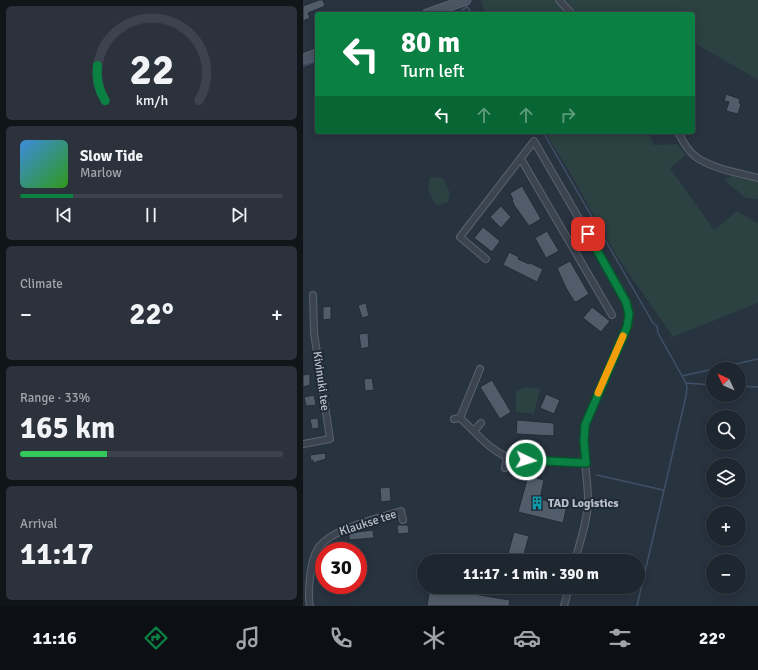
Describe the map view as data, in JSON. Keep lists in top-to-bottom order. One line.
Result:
{"streets":{"street":["Kivinuki tee","Klaukse tee"]},"places":{"building":["TAD Logistics"]},"north":"top left","page":{"turn":["80 m","Turn left"],"song":["Slow Tide","Marlow"],"tile":["Climate",["Range · 33%","165 km"],["Arrival","11:17"]],"heat":["−","22°","+"],"map_buttons":["+","−"],"limit":"30","trip":"11:17 · 1 min · 390 m","tabs":["11:16","22°"],"gauge":["22","km/h"]}}
